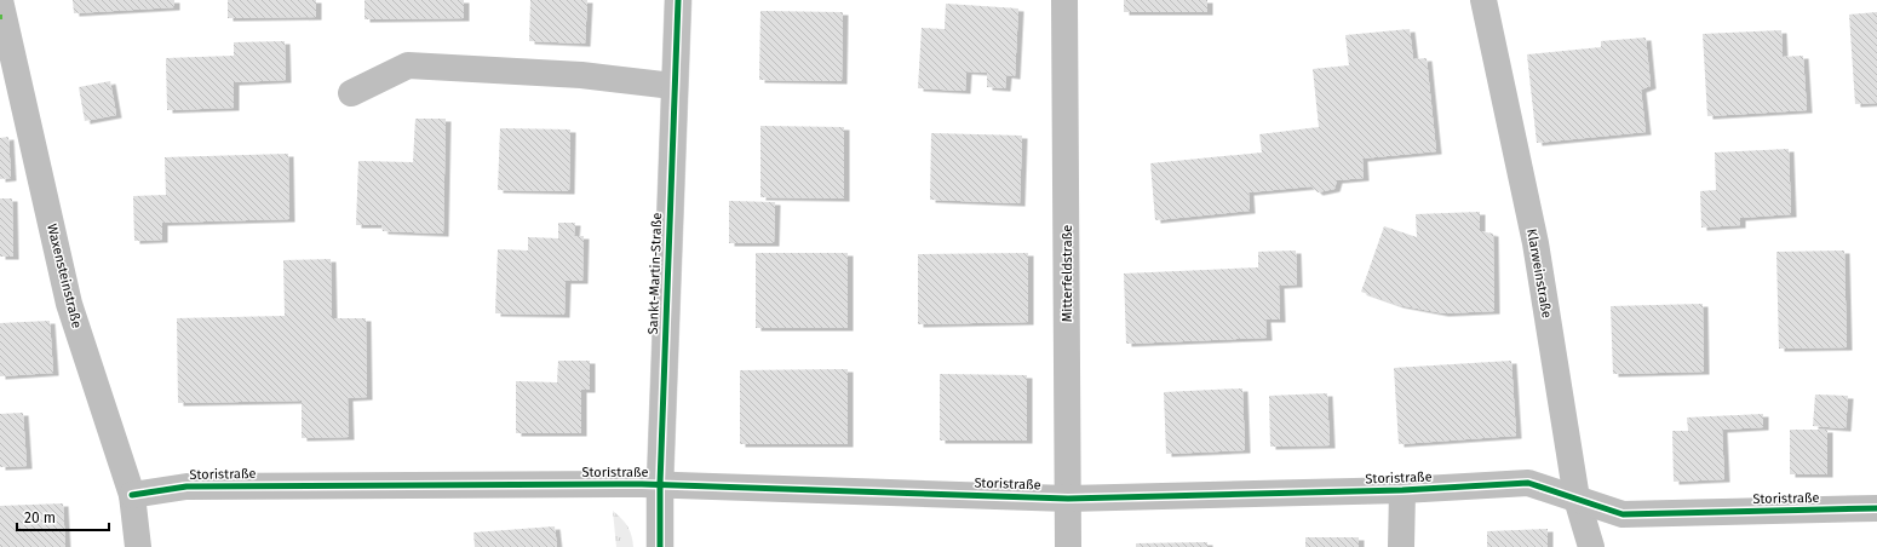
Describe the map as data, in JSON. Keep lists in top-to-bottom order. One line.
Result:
{"streets":{"street":["Sankt-Martin-Straße","Mitterfeldstraße","Klarweinstraße","Waxensteinstraße","Storistraße"]},"crossings":[["Sankt-Martin-Straße","Storistraße"],["Mitterfeldstraße","Storistraße"],["Klarweinstraße","Storistraße"],["Waxensteinstraße","Storistraße"]],"scale_bar":"20 m"}
